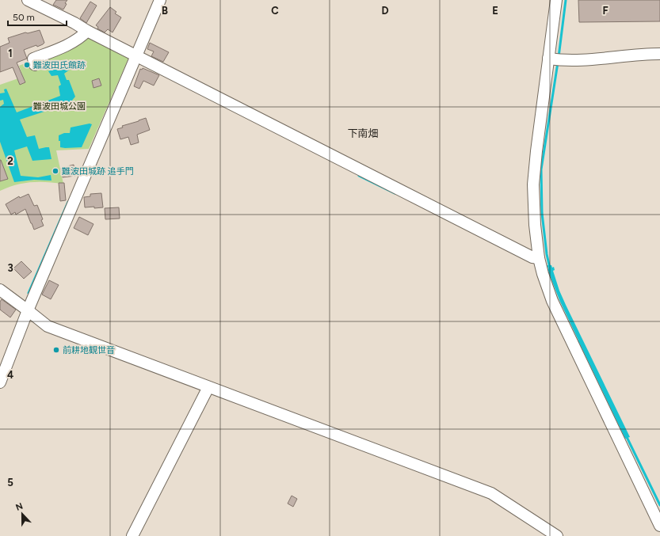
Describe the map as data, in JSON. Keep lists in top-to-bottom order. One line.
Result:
{"districts":["下南畑"],"parks":["難波田城公園"],"places":["難波田氏館跡","難波田城跡 追手門","前耕地観世音"],"scale_bar":"50 m","north":"top","grid":{"columns":["B","C","D","E","F"],"rows":["1","2","3","4","5"]}}
